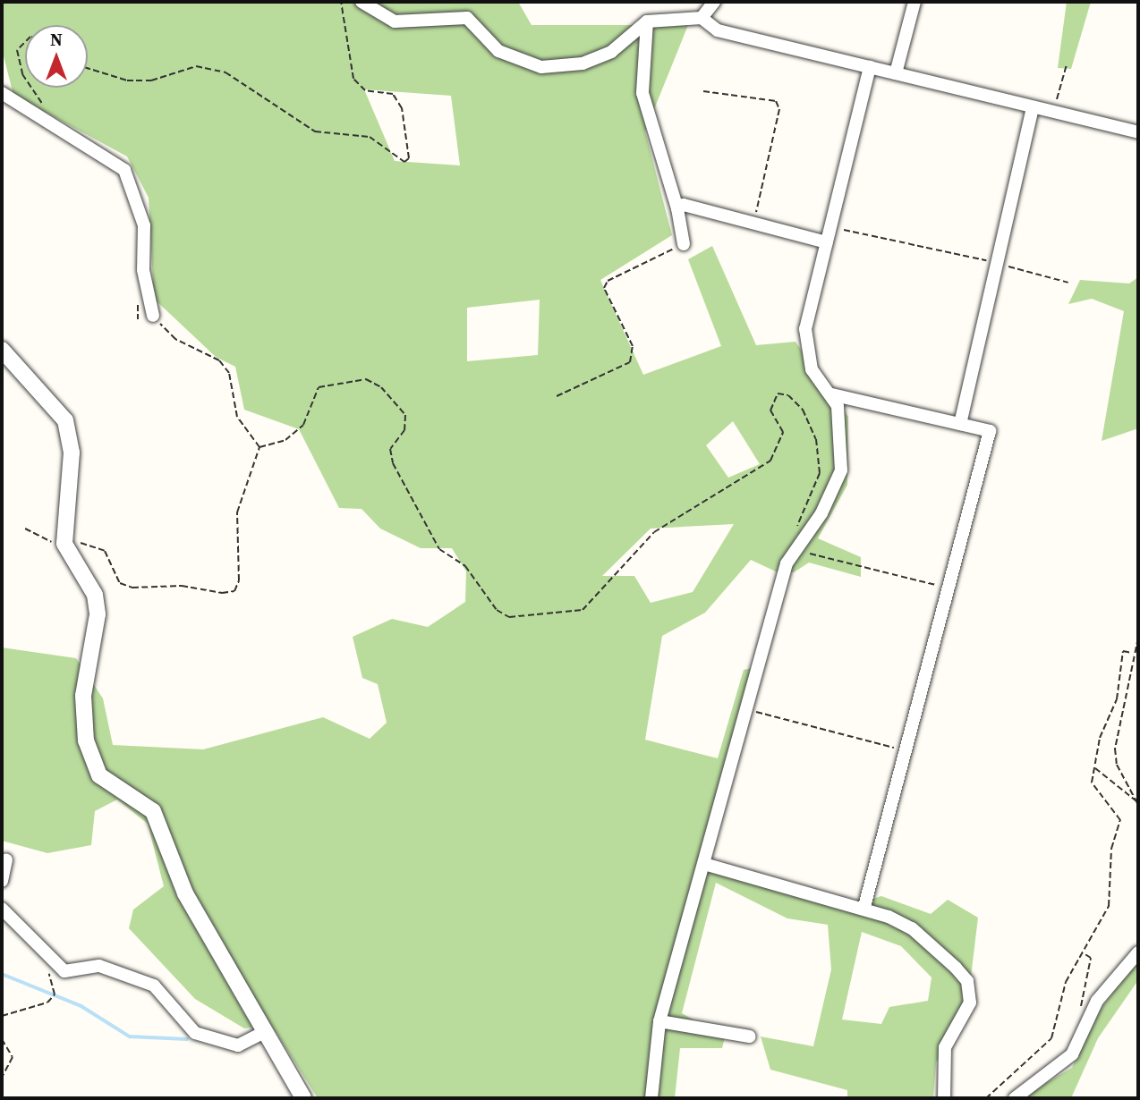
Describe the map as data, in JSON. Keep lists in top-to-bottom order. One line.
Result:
{"north":"top"}
